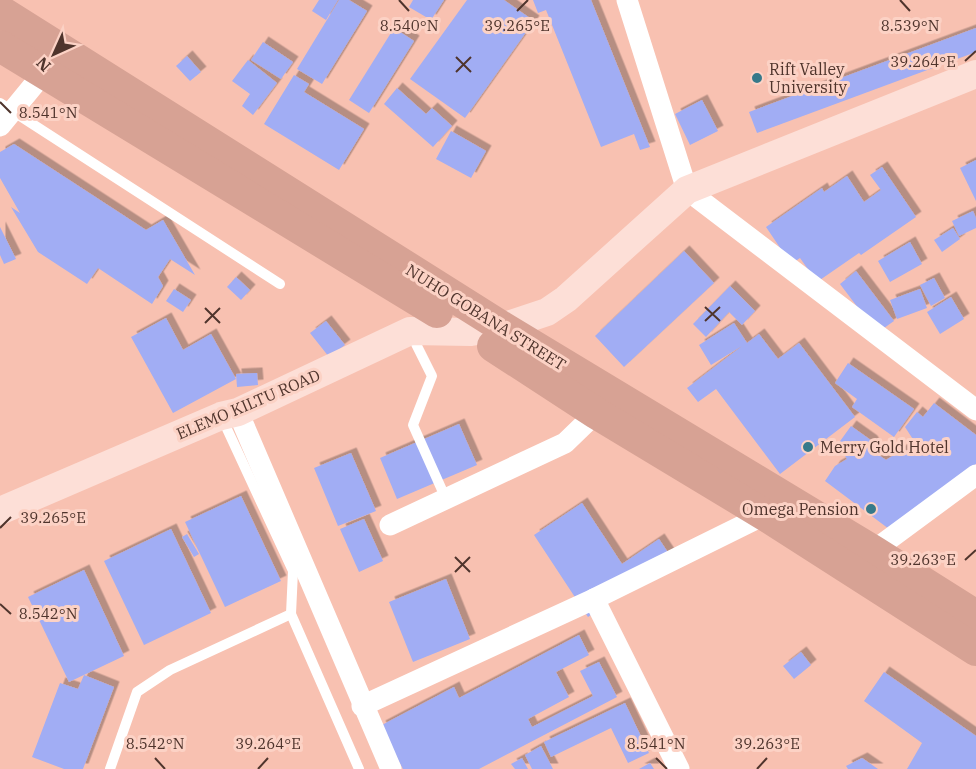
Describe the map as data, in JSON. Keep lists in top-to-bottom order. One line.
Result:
{"streets":{"main road":["NUHO GOBANA STREET"],"street":["ELEMO KILTU ROAD"]},"crossings":[["NUHO GOBANA STREET","ELEMO KILTU ROAD"]],"places":["Rift Valley University","Merry Gold Hotel","Omega Pension"],"north":"bottom left","coordinates":["8.540°N","39.265°E","8.539°N","39.264°E","8.541°N","39.263°E","8.542°N"]}
